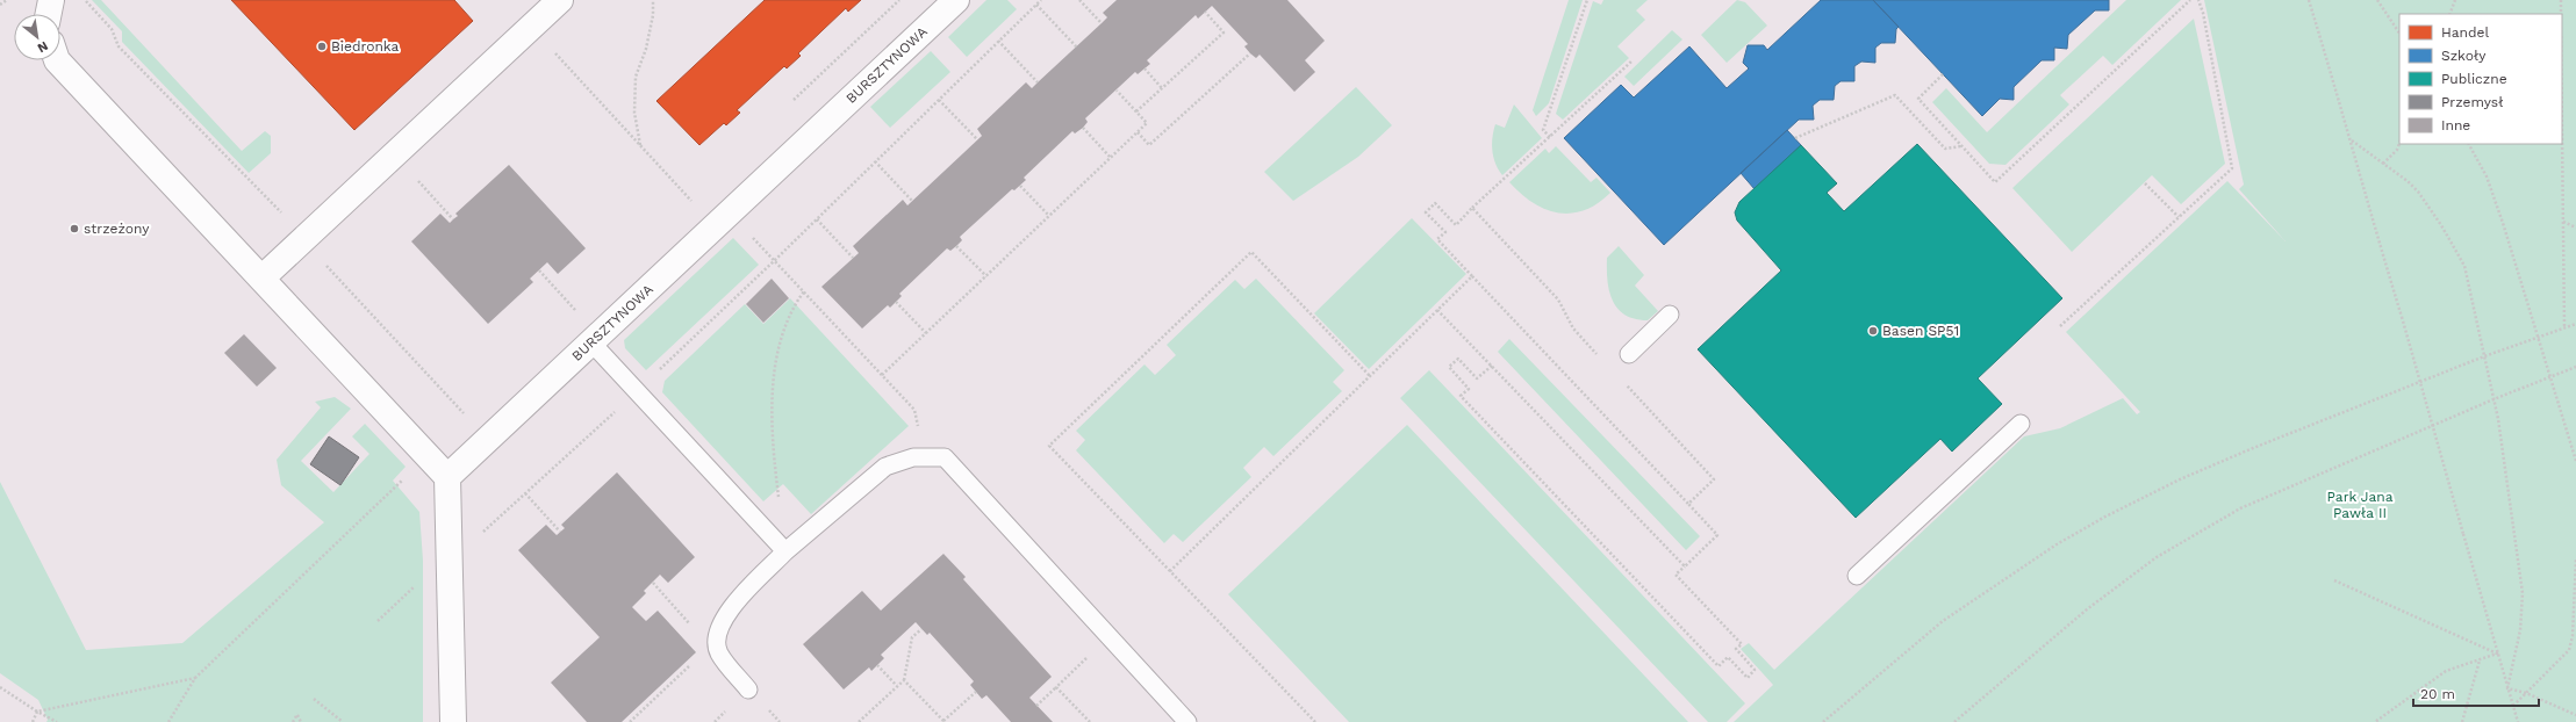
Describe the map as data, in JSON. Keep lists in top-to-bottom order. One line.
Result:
{"streets":{"street":["BURSZTYNOWA"]},"parks":["Park Jana Pawła II"],"places":["Biedronka","strzeżony","Basen SP51"],"legend":["Handel","Szkoły","Publiczne","Przemysł","Inne"],"scale_bar":"20 m","north":"bottom right"}
